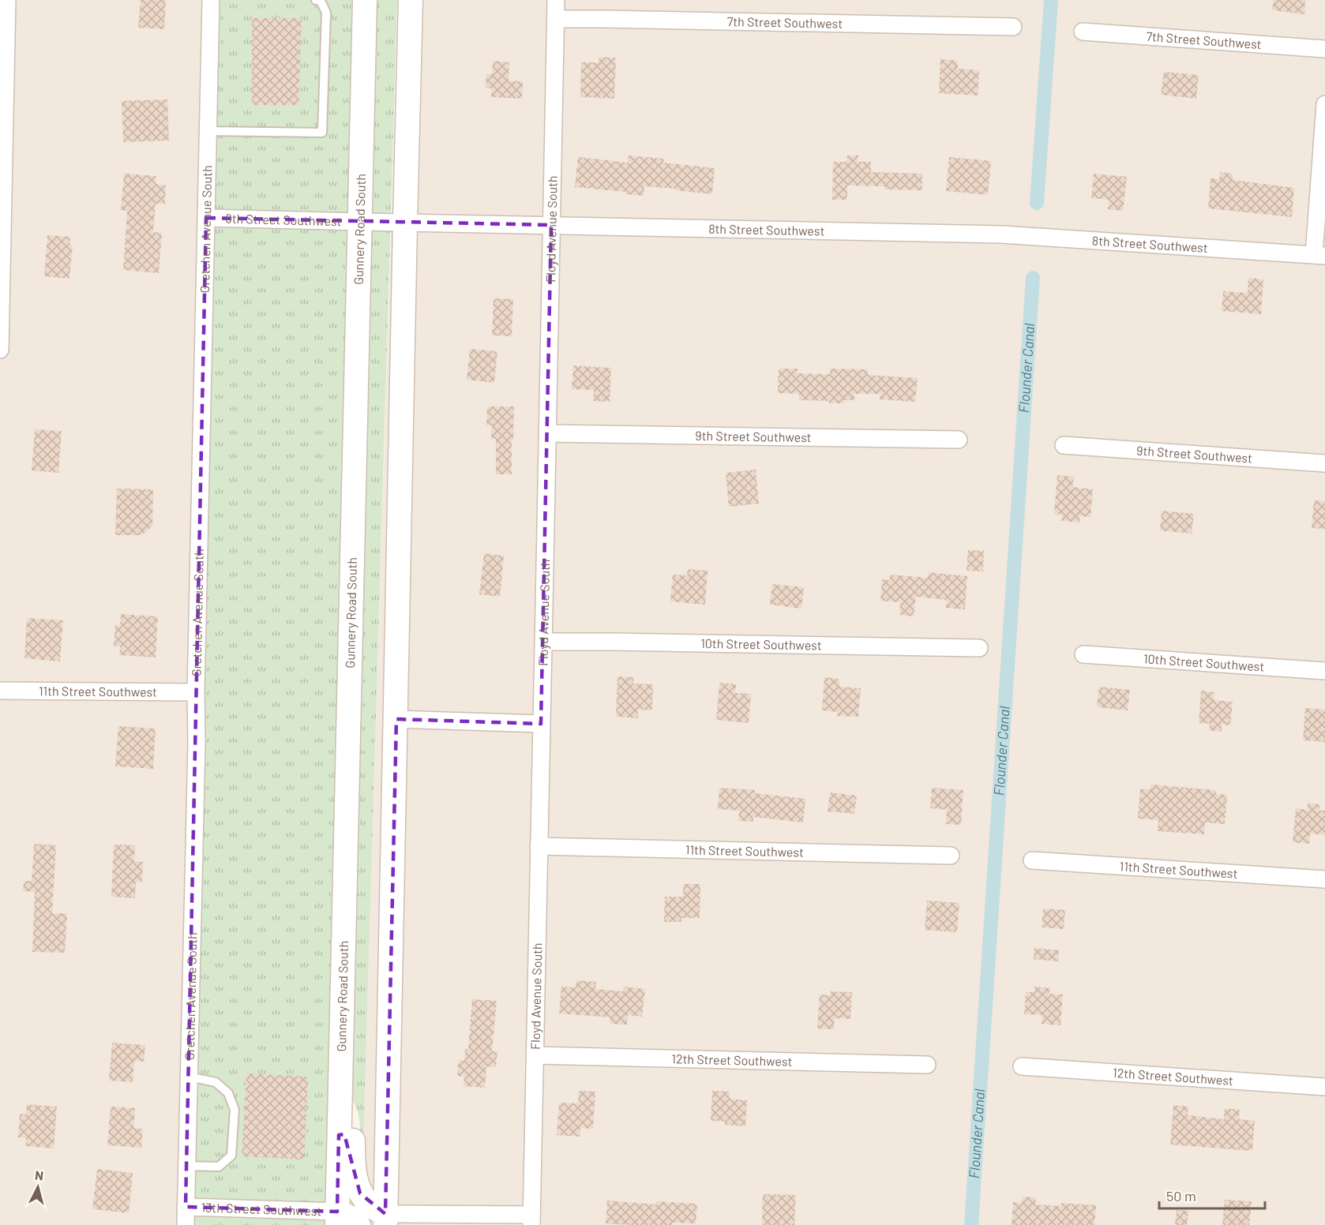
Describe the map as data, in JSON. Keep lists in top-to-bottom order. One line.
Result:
{"streets":{"main road":["Gunnery Road South"],"street":["7th Street Southwest","8th Street Southwest","Gretchen Avenue South","Floyd Avenue South","9th Street Southwest","10th Street Southwest","11th Street Southwest","12th Street Southwest","13th Street Southwest"]},"crossings":[["7th Street Southwest","Floyd Avenue South"],["8th Street Southwest","Gretchen Avenue South"],["8th Street Southwest","Gunnery Road South"],["8th Street Southwest","Floyd Avenue South"],["Gretchen Avenue South","11th Street Southwest"],["Gretchen Avenue South","13th Street Southwest"],["Gunnery Road South","13th Street Southwest"],["Floyd Avenue South","9th Street Southwest"],["Floyd Avenue South","10th Street Southwest"],["Floyd Avenue South","11th Street Southwest"],["Floyd Avenue South","12th Street Southwest"]],"water":["Flounder Canal"],"scale_bar":"50 m","north":"top"}
